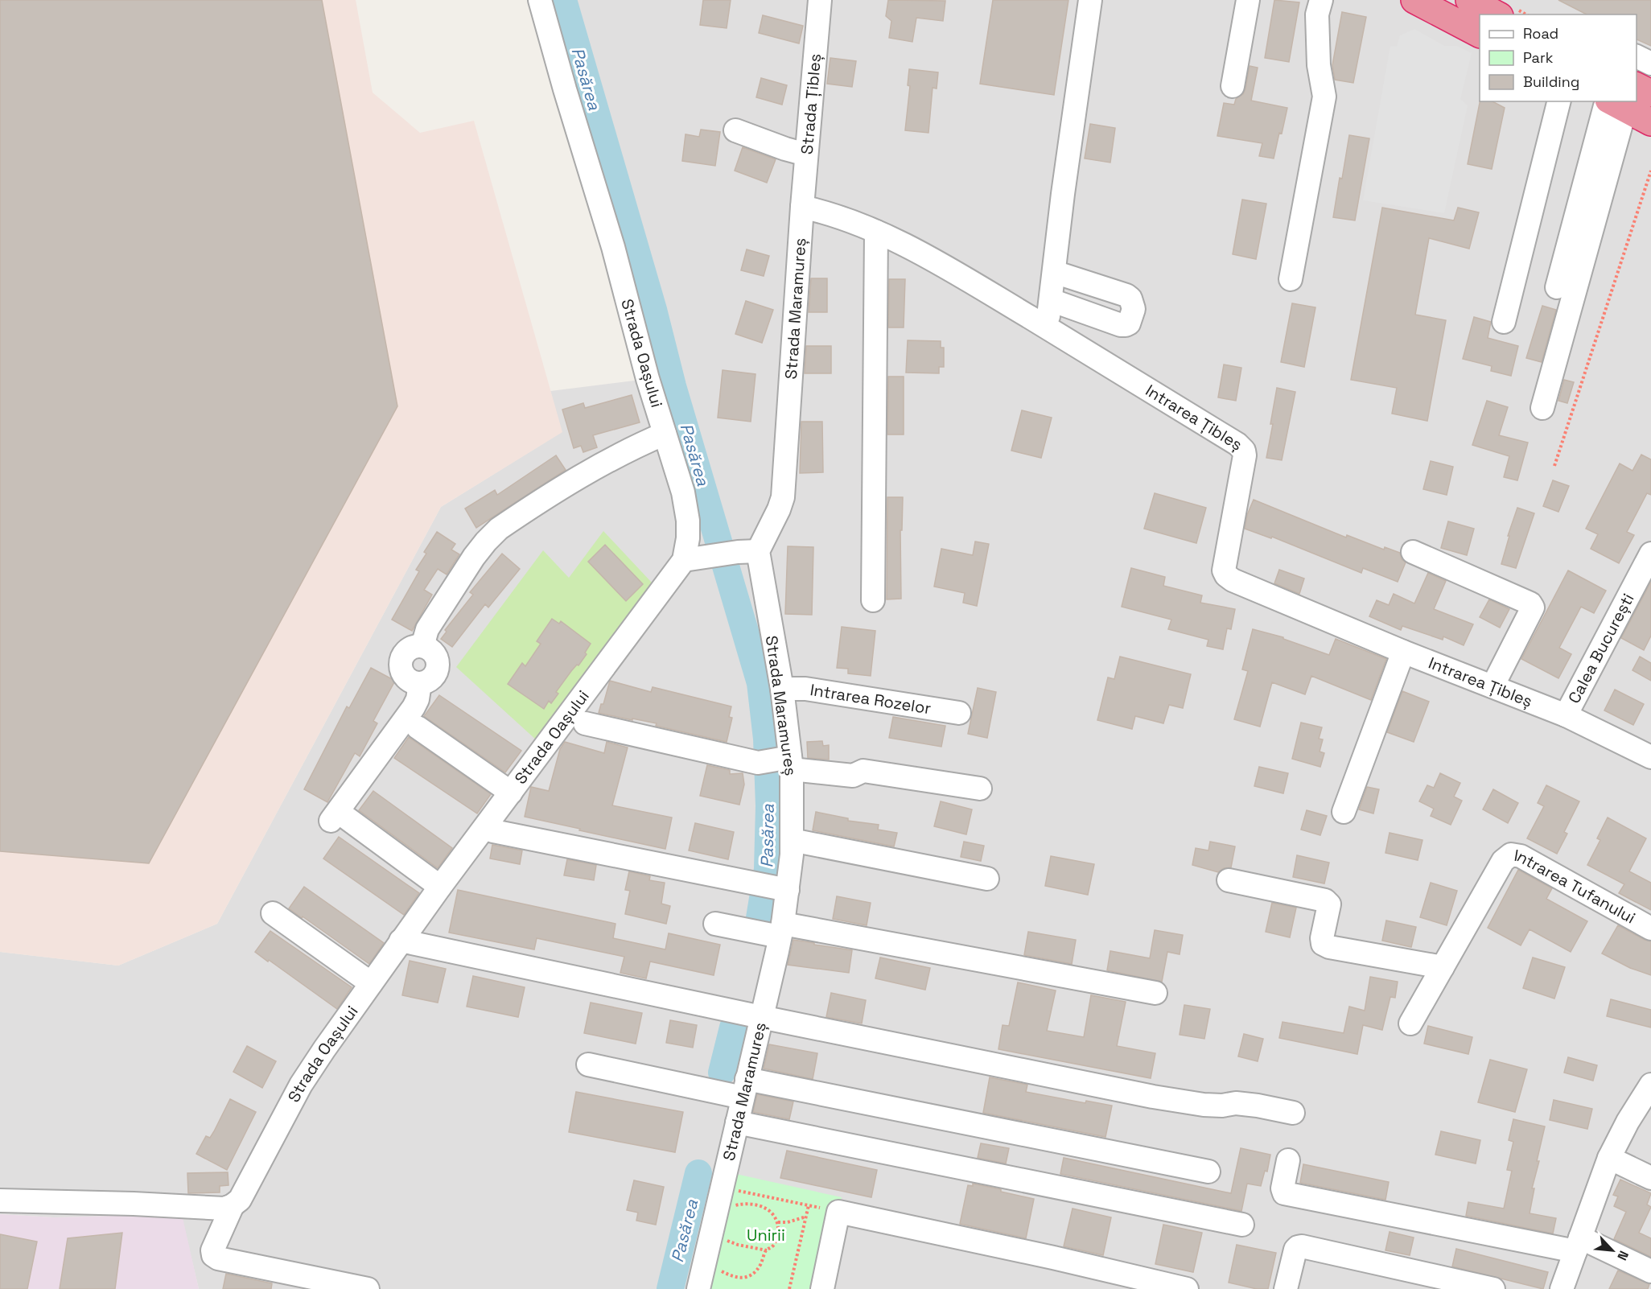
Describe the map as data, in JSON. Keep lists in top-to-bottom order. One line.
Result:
{"streets":{"street":["Strada Țibleș","Strada Maramureș","Strada Oașului","Intrarea Țibleș","Calea București","Intrarea Rozelor","Intrarea Tufanului"]},"crossings":[["Strada Țibleș","Strada Maramureș"],["Strada Țibleș","Intrarea Țibleș"],["Strada Maramureș","Intrarea Țibleș"],["Strada Maramureș","Intrarea Rozelor"],["Intrarea Țibleș","Calea București"]],"water":["Pasărea"],"parks":["Unirii"],"legend":["Road","Park","Building"],"north":"bottom right"}
